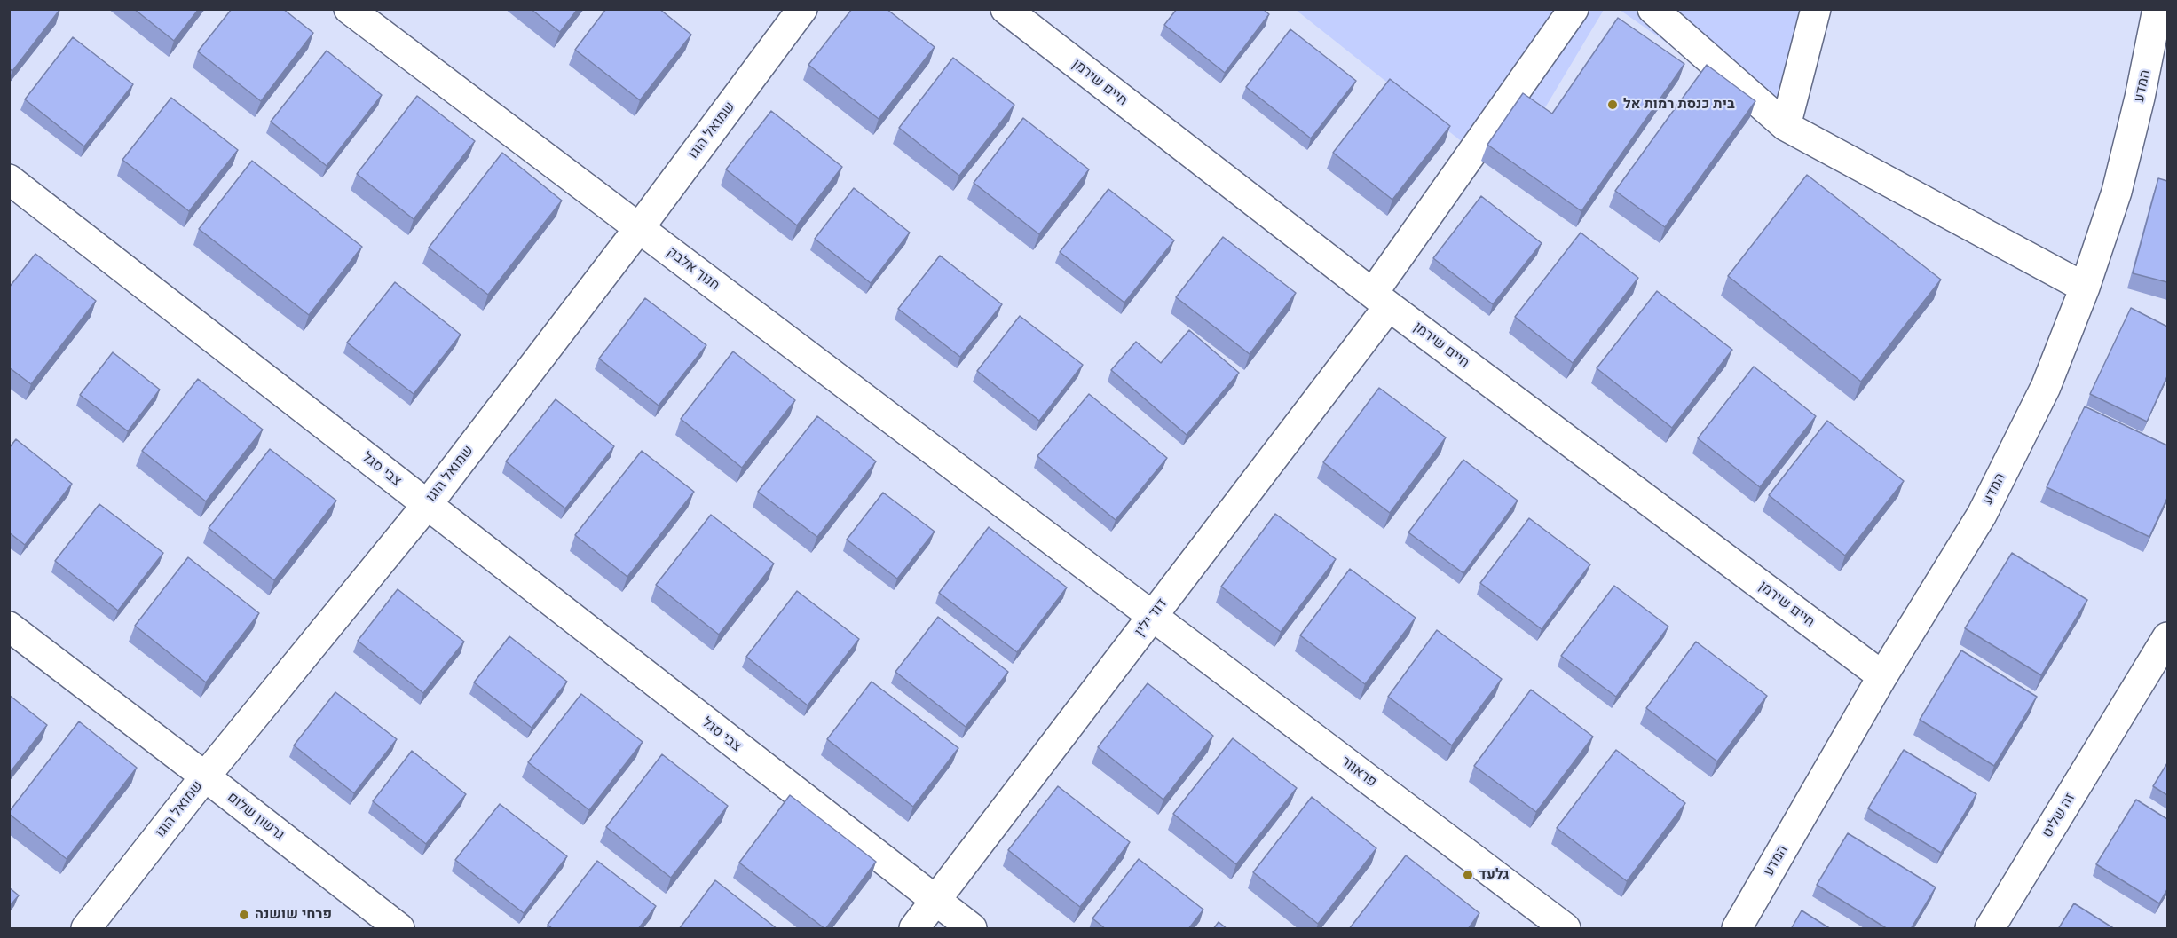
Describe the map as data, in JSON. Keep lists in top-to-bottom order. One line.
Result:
{"streets":{"street":["חיים שירמן","המדע","שמואל הוגו","חנוך אלבק","צבי סגל","דוד ילין","פראוור","זה שליט","גרשון שלום"]},"crossings":[["חיים שירמן","המדע"],["חיים שירמן","דוד ילין"],["שמואל הוגו","חנוך אלבק"],["שמואל הוגו","צבי סגל"],["שמואל הוגו","גרשון שלום"],["חנוך אלבק","דוד ילין"],["חנוך אלבק","פראוור"],["צבי סגל","דוד ילין"],["דוד ילין","פראוור"]],"places":["בית כנסת רמות אל","גלעד","פרחי שושנה"]}
